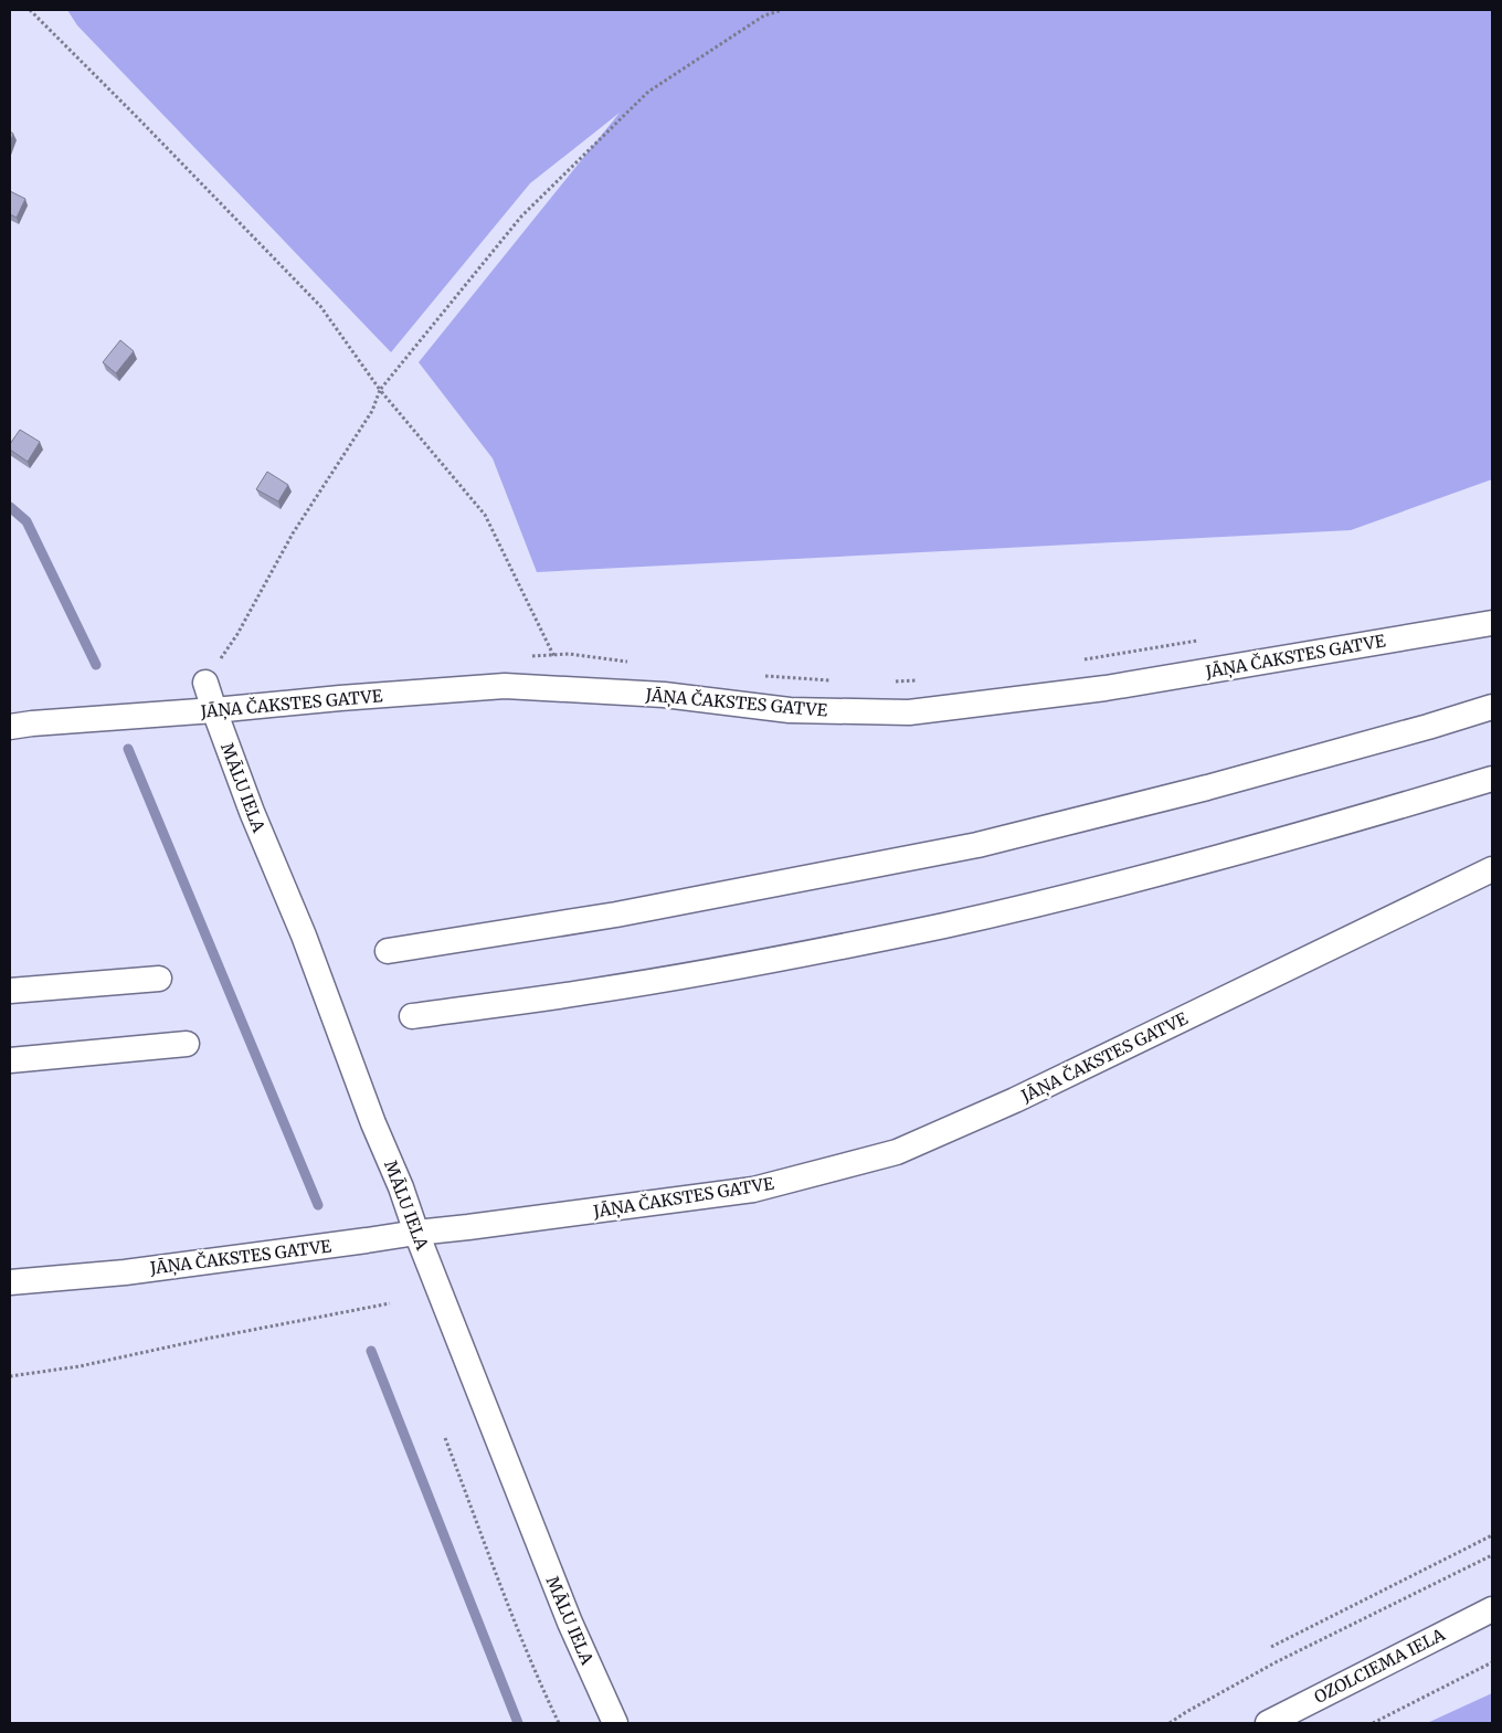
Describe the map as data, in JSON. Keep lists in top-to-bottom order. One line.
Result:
{"streets":{"street":["JĀŅA ČAKSTES GATVE","MĀLU IELA","OZOLCIEMA IELA"]},"crossings":[["JĀŅA ČAKSTES GATVE","MĀLU IELA"]]}
